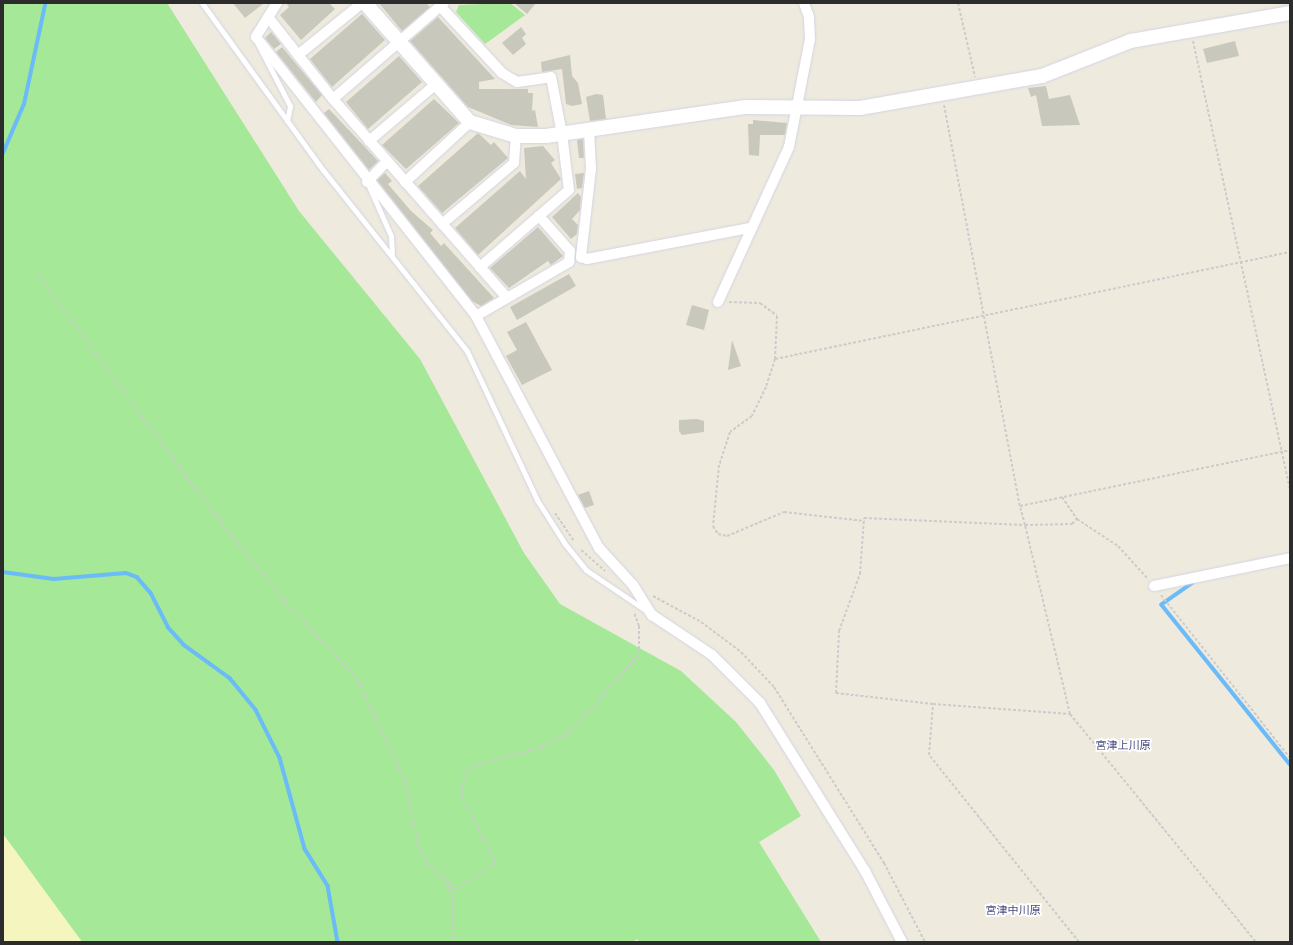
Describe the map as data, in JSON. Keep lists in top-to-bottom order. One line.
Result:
{"districts":["宮津上川原","宮津中川原"]}
